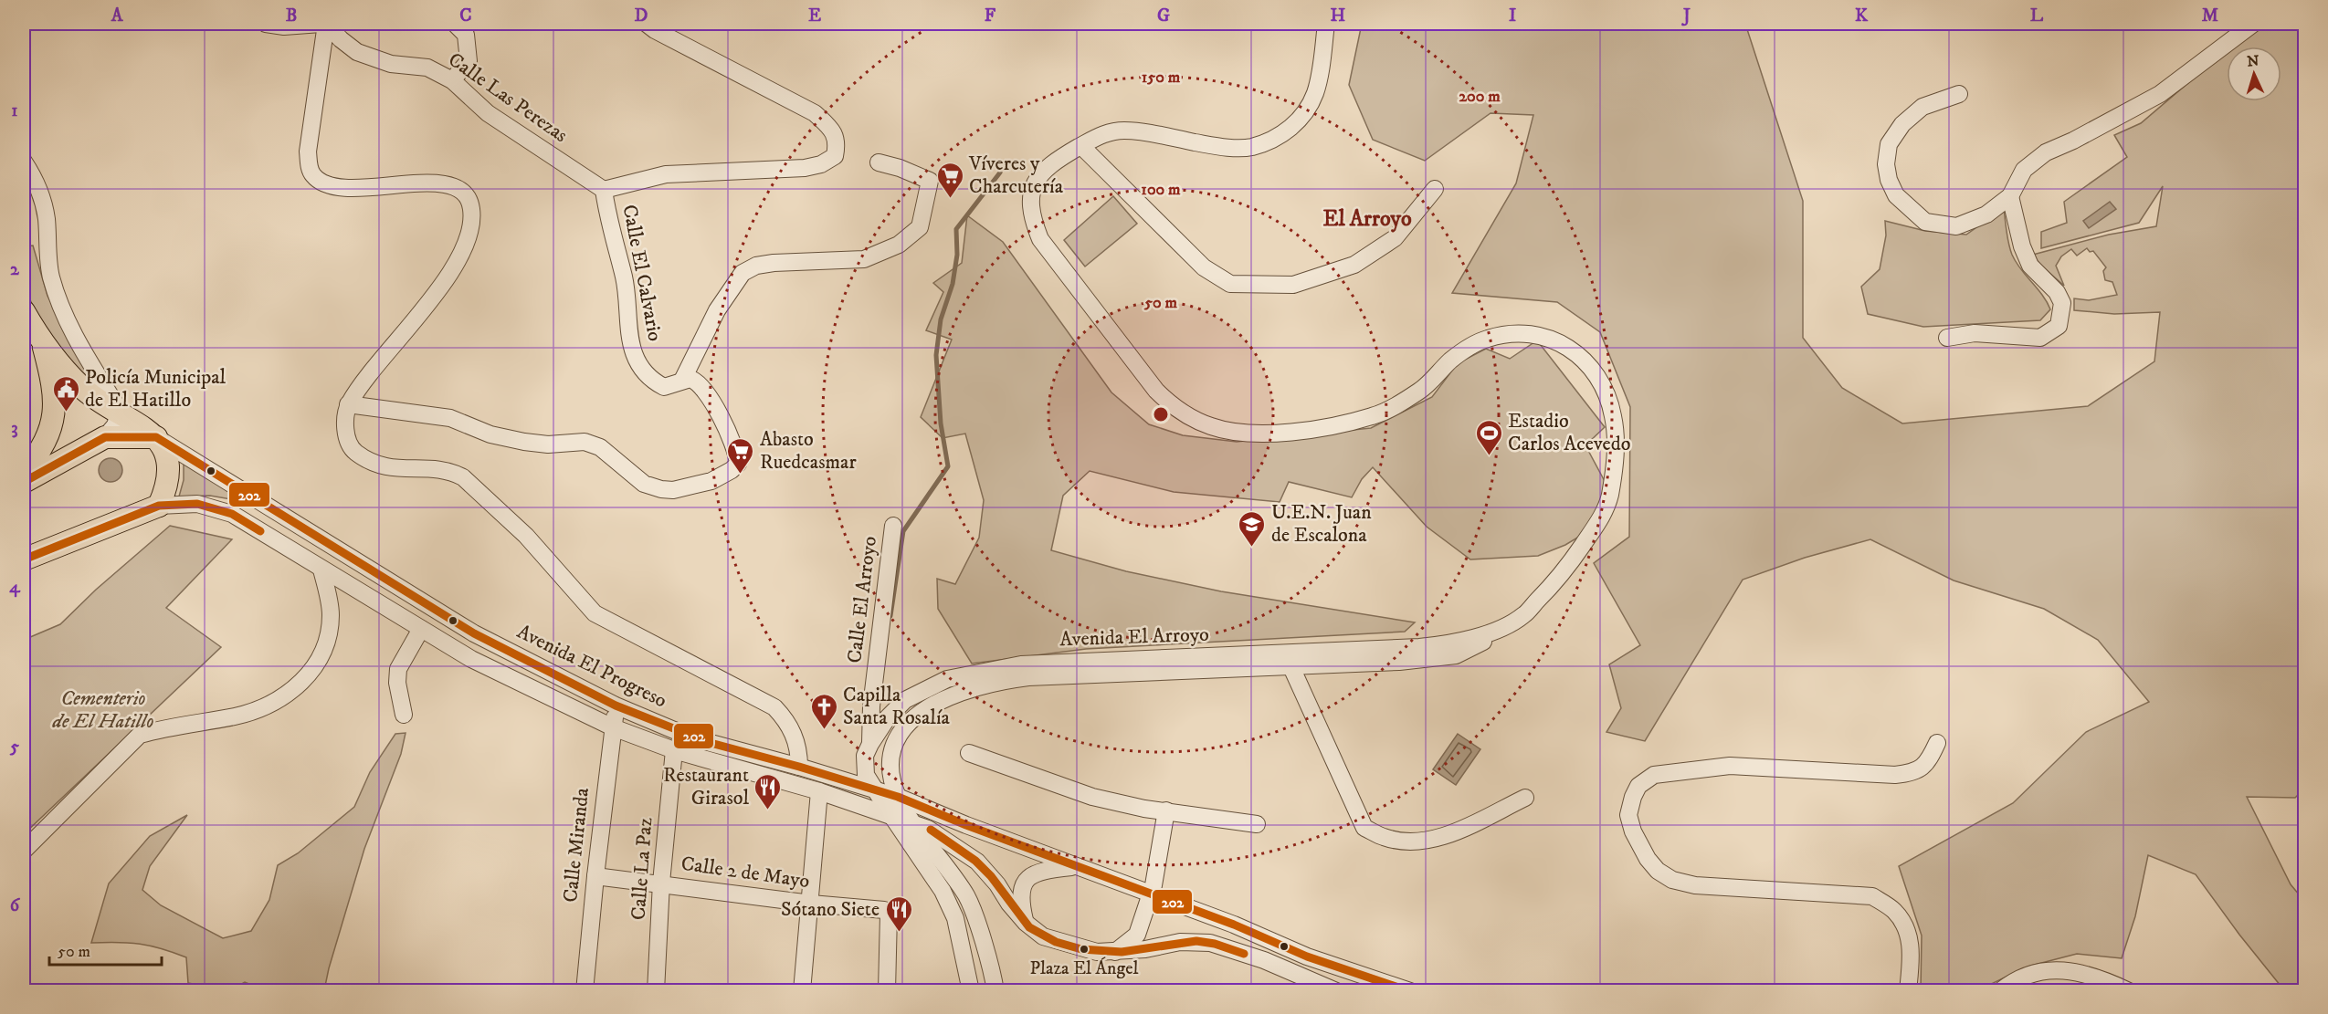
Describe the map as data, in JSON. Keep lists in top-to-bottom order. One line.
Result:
{"streets":{"street":["Calle Las Perezas","Calle El Calvario","Calle El Arroyo","Avenida El Arroyo","Avenida El Progreso","Calle Miranda","Calle La Paz","Calle 2 de Mayo"]},"crossings":[["Calle Las Perezas","Calle El Calvario"],["Calle El Arroyo","Avenida El Arroyo"],["Avenida El Arroyo","Avenida El Progreso"],["Avenida El Progreso","Calle Miranda"],["Avenida El Progreso","Calle La Paz"],["Calle Miranda","Calle 2 de Mayo"],["Calle La Paz","Calle 2 de Mayo"]],"districts":["El Arroyo"],"parks":["Cementerio de El Hatillo"],"places":{"supermarket":["Víveres y Charcutería","Abasto Ruedcasmar"],"public building":["Policía Municipal de El Hatillo"],"sports":["Estadio Carlos Acevedo"],"school or university":["U.E.N. Juan de Escalona"],"church":["Capilla Santa Rosalía"],"restaurant":["Restaurant Girasol","Sótano Siete"],"other":["Plaza El Ángel"]},"lines":["transit line 202"],"scale_bar":"50 m","north":"top","grid":{"columns":["A","B","C","D","E","F","G","H","I","J","K","L","M"],"rows":["1","2","3","4","5","6"]},"rings":["150 m","200 m","100 m","50 m"]}
